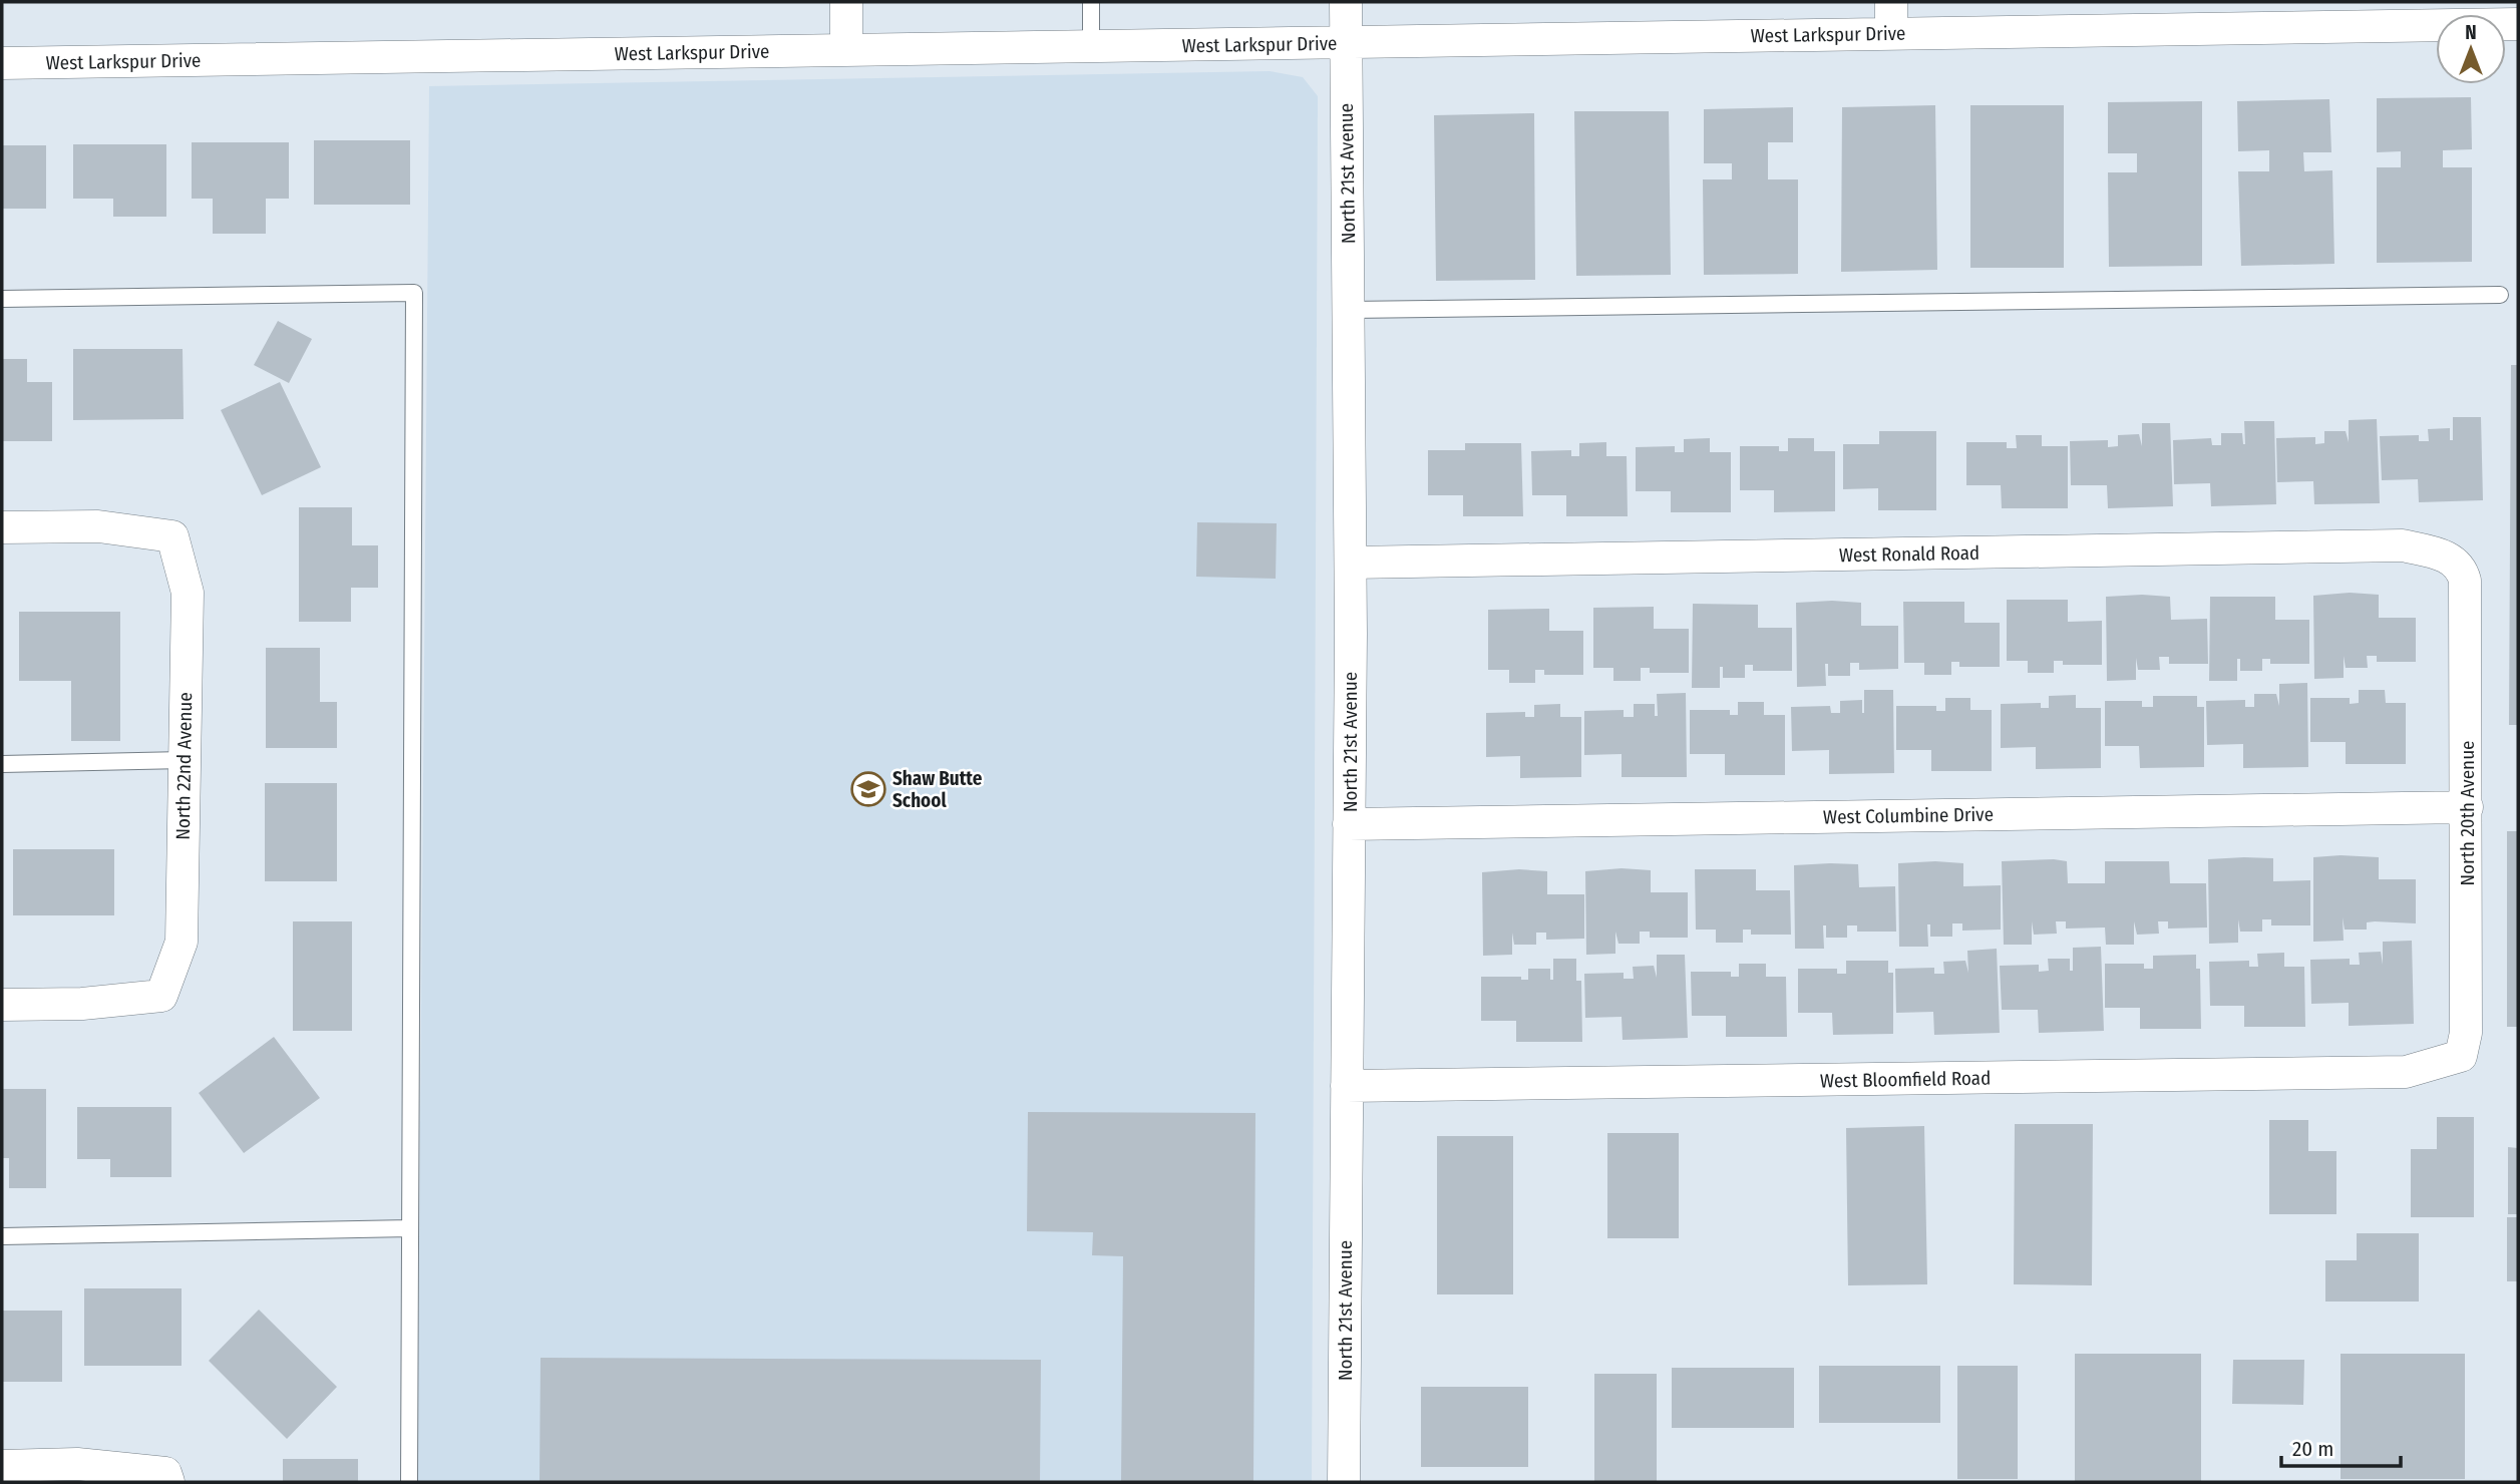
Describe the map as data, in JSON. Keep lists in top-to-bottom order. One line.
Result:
{"streets":{"street":["West Larkspur Drive","North 21st Avenue","West Ronald Road","North 22nd Avenue","North 20th Avenue","West Columbine Drive","West Bloomfield Road"]},"crossings":[["West Larkspur Drive","North 21st Avenue"],["North 21st Avenue","West Ronald Road"],["North 21st Avenue","West Columbine Drive"],["North 21st Avenue","West Bloomfield Road"],["West Ronald Road","North 20th Avenue"],["North 20th Avenue","West Columbine Drive"],["North 20th Avenue","West Bloomfield Road"]],"places":{"school or university":["Shaw Butte School"]},"scale_bar":"20 m","north":"top"}
